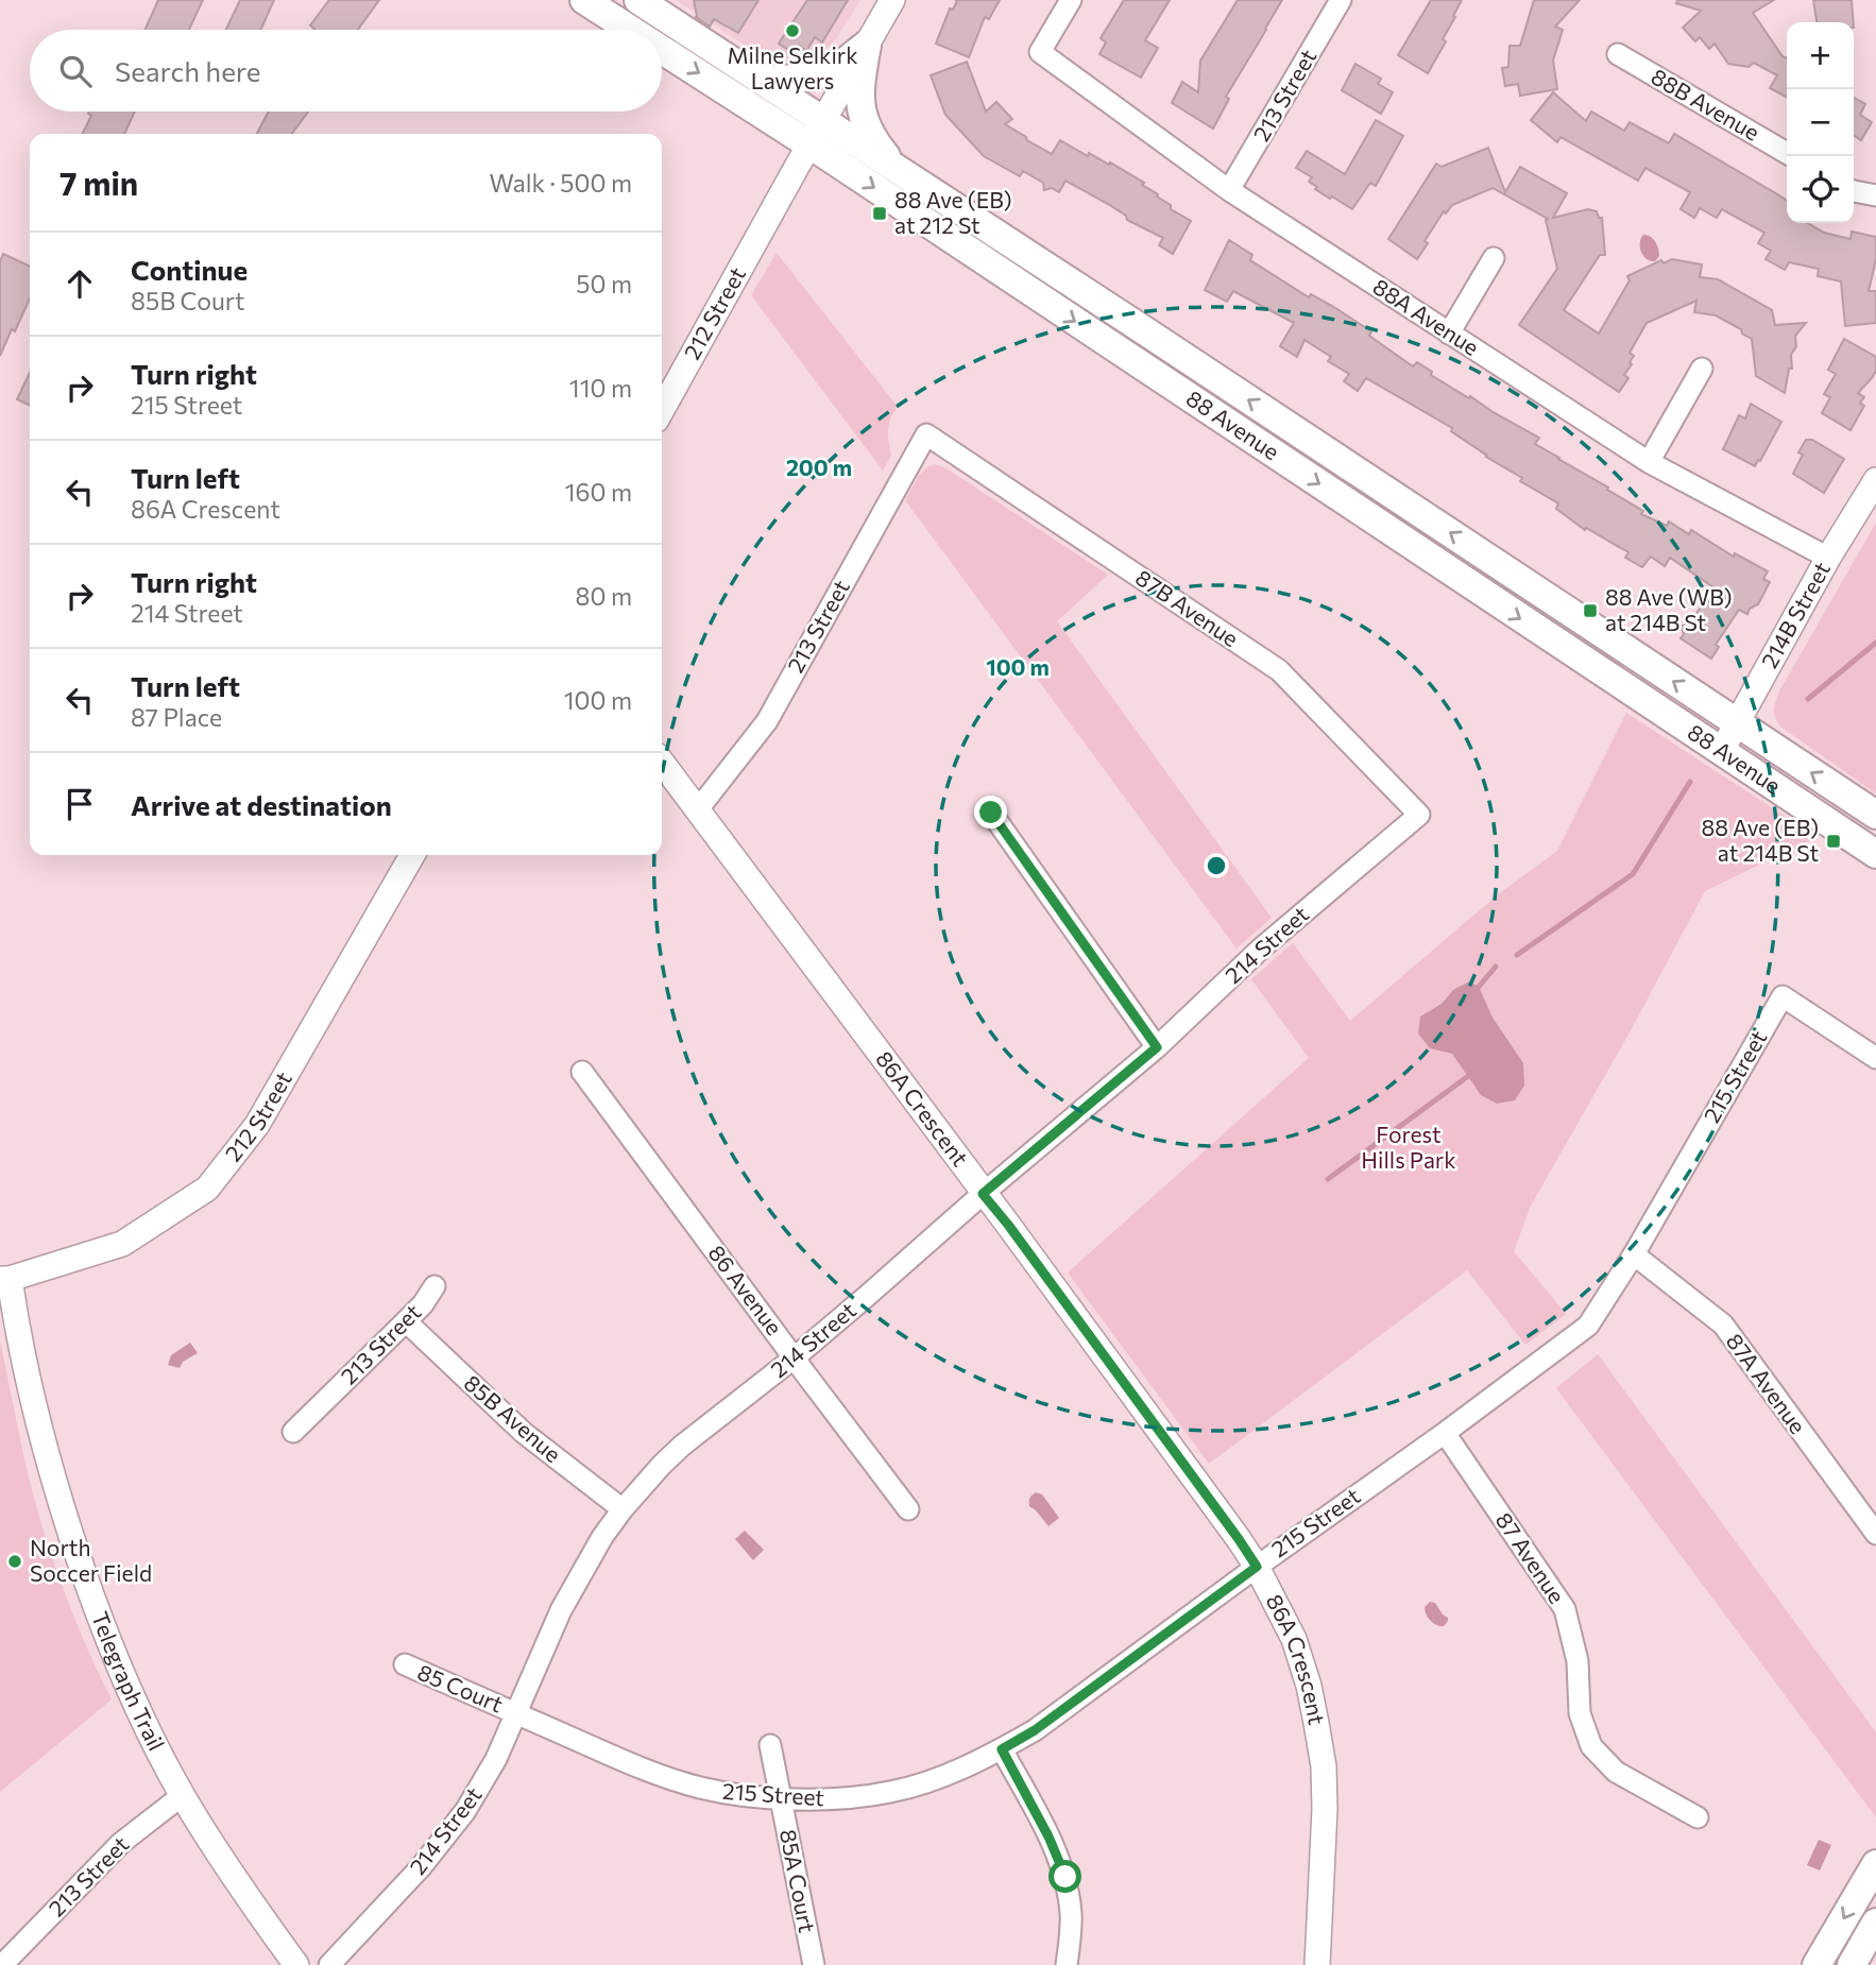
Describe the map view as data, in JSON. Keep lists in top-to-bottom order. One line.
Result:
{"streets":{"main road":["88 Avenue"],"street":["213 Street","88B Avenue","212 Street","88A Avenue","87B Avenue","214B Street","214 Street","215 Street","86A Crescent","86 Avenue","87A Avenue","85B Avenue","87 Avenue","Telegraph Trail","85 Court","85A Court"]},"crossings":[["213 Street","88A Avenue"],["213 Street","87B Avenue"],["213 Street","86A Crescent"],["213 Street","85B Avenue"],["213 Street","Telegraph Trail"],["212 Street","88 Avenue"],["212 Street","Telegraph Trail"],["88A Avenue","214B Street"],["88 Avenue","214B Street"],["87B Avenue","214 Street"],["214 Street","215 Street"],["214 Street","86A Crescent"],["214 Street","86 Avenue"],["214 Street","85B Avenue"],["214 Street","85 Court"],["215 Street","86A Crescent"],["215 Street","87A Avenue"],["215 Street","87 Avenue"],["215 Street","85 Court"],["215 Street","85A Court"]],"parks":["Forest Hills Park"],"places":{"other":["Milne Selkirk Lawyers","North Soccer Field"],"transit":["88 Ave (EB) at 212 St","88 Ave (WB) at 214B St","88 Ave (EB) at 214B St"]},"page":{"map_buttons":["+","−"],"search":"Search here","heading":["7 min","Walk · 500 m"],"list":[["Continue","85B Court","50 m"],["Turn right","215 Street","110 m"],["Turn left","86A Crescent","160 m"],["Turn right","214 Street","80 m"],["Turn left","87 Place","100 m"],"Arrive at destination"]},"rings":["200 m","100 m"]}
